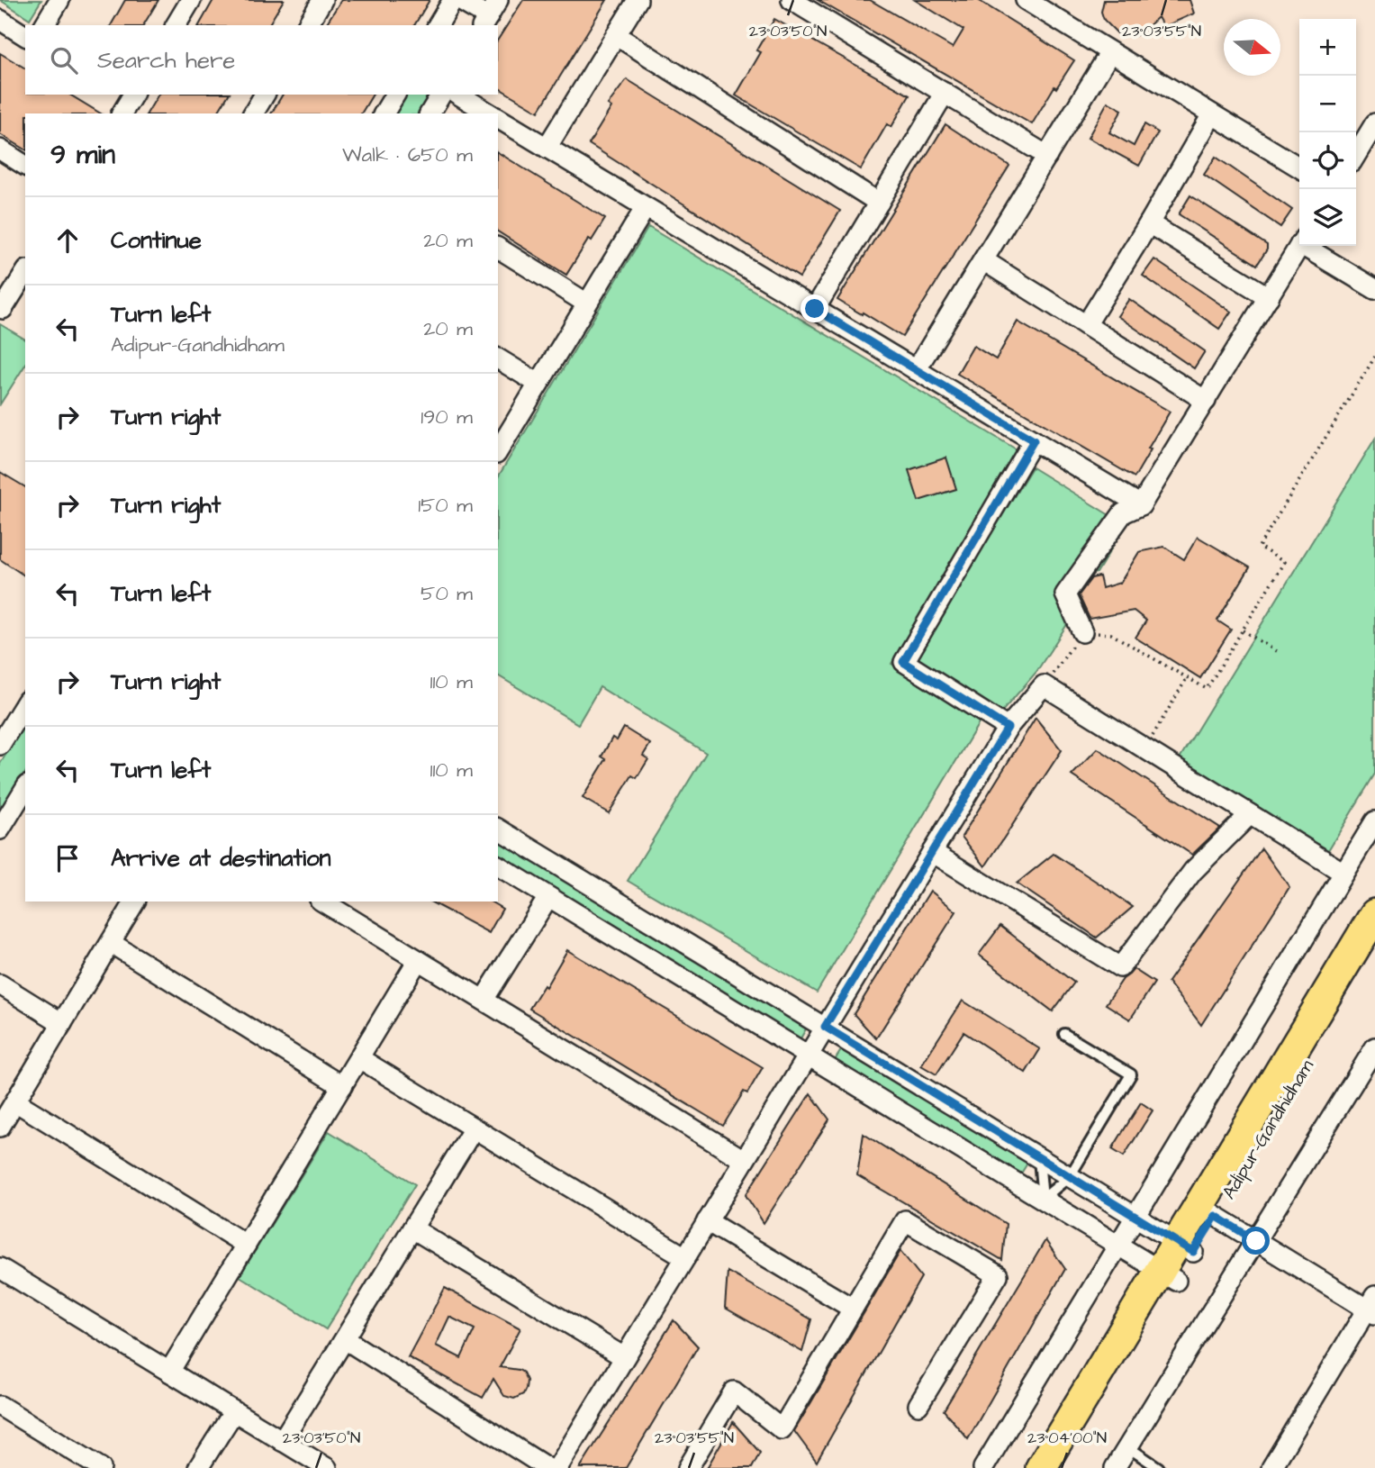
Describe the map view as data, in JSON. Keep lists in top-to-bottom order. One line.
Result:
{"streets":{"main road":["Adipur-Gandhidham"]},"north":"right","page":{"map_buttons":["+","−"],"search":"Search here","heading":["9 min","Walk · 650 m"],"list":[["Continue","20 m"],["Turn left","Adipur-Gandhidham","20 m"],["Turn right","190 m"],["Turn right","150 m"],["Turn left","50 m"],["Turn right","110 m"],["Turn left","110 m"],"Arrive at destination"]},"coordinates":["23°03'50\"N","23°03'55\"N","23°04'00\"N"]}
